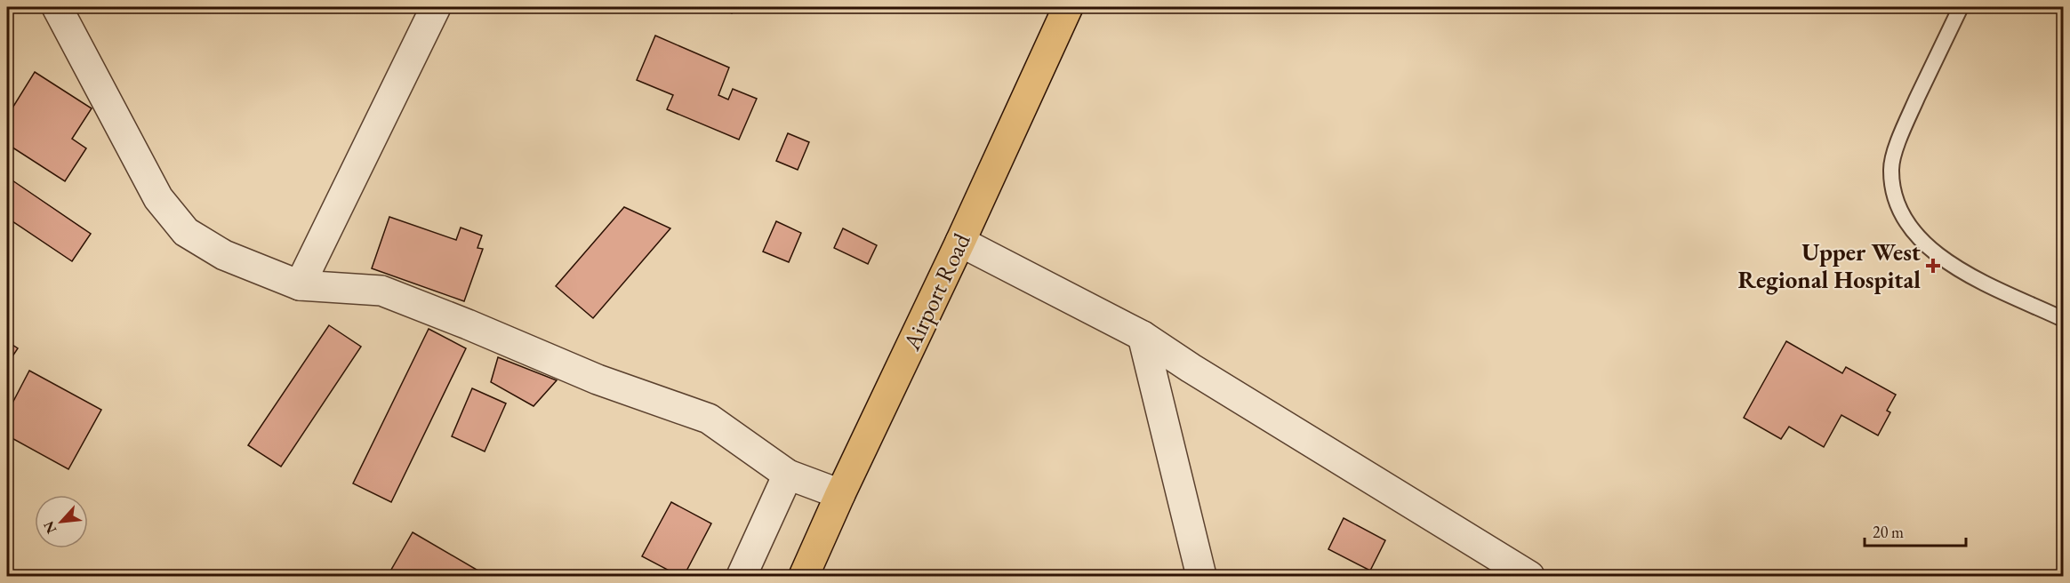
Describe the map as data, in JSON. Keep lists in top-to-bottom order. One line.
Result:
{"streets":{"highway":["Airport Road"]},"places":{"health":["Upper West Regional Hospital"]},"scale_bar":"20 m","north":"bottom left"}
